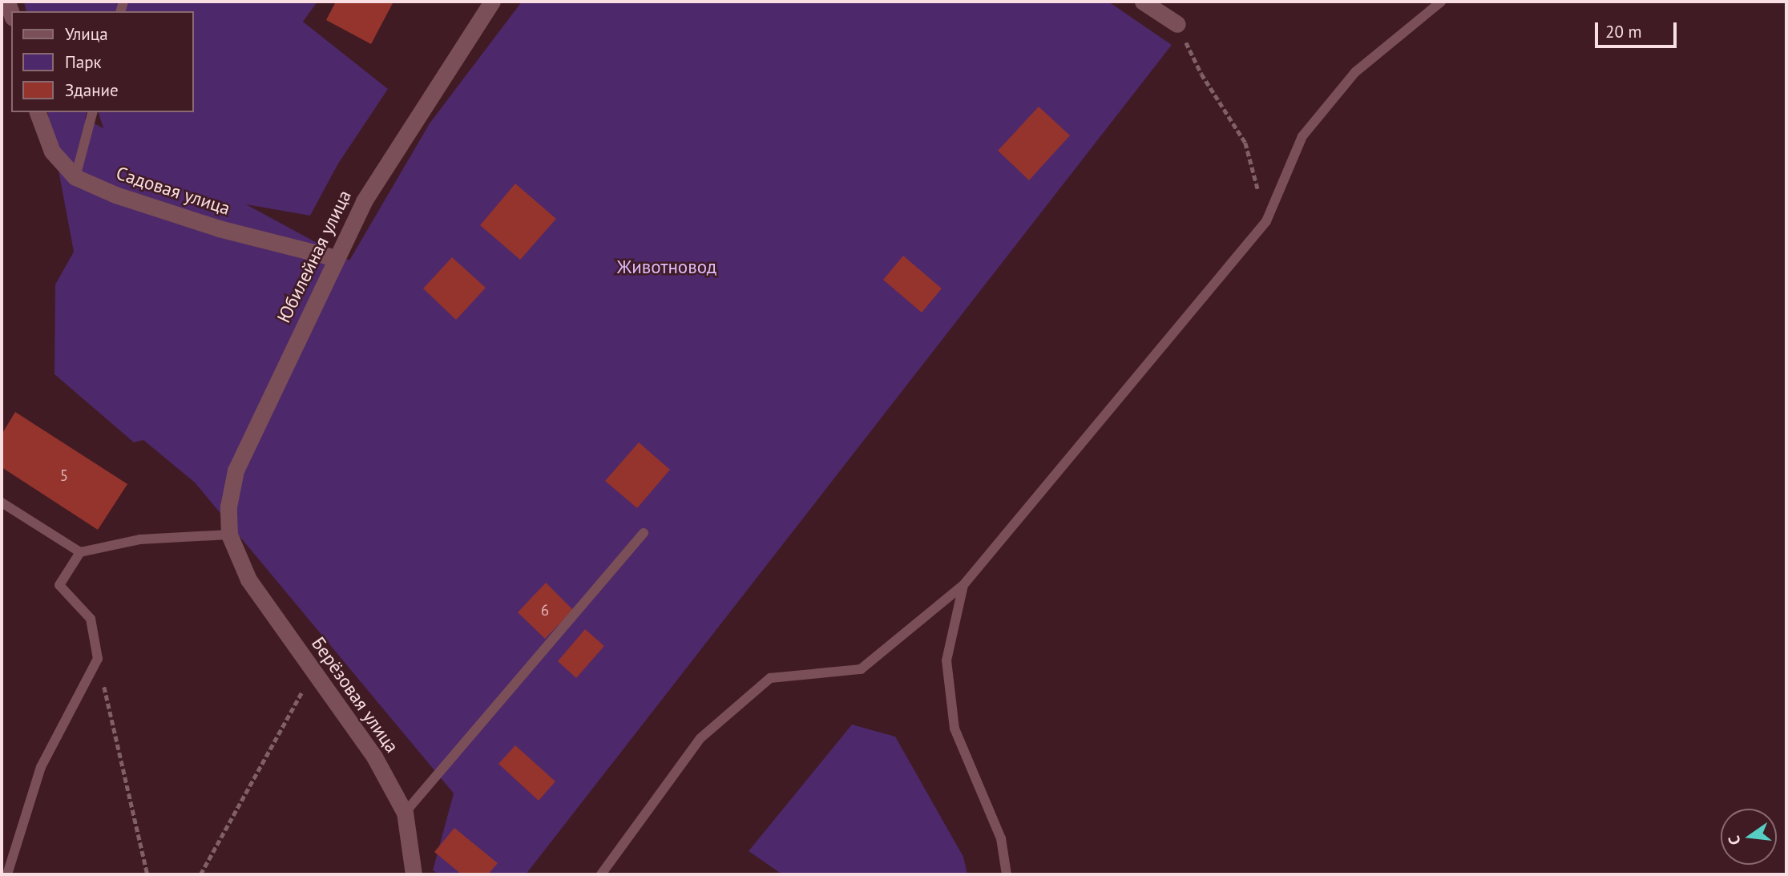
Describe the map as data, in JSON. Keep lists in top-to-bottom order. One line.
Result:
{"streets":{"street":["Садовая улица","Юбилейная улица","Берёзовая улица"]},"crossings":[["Садовая улица","Юбилейная улица"],["Юбилейная улица","Берёзовая улица"]],"parks":["Животновод"],"house_numbers":["5","6"],"legend":["Улица","Парк","Здание"],"scale_bar":"20 m","north":"left"}
